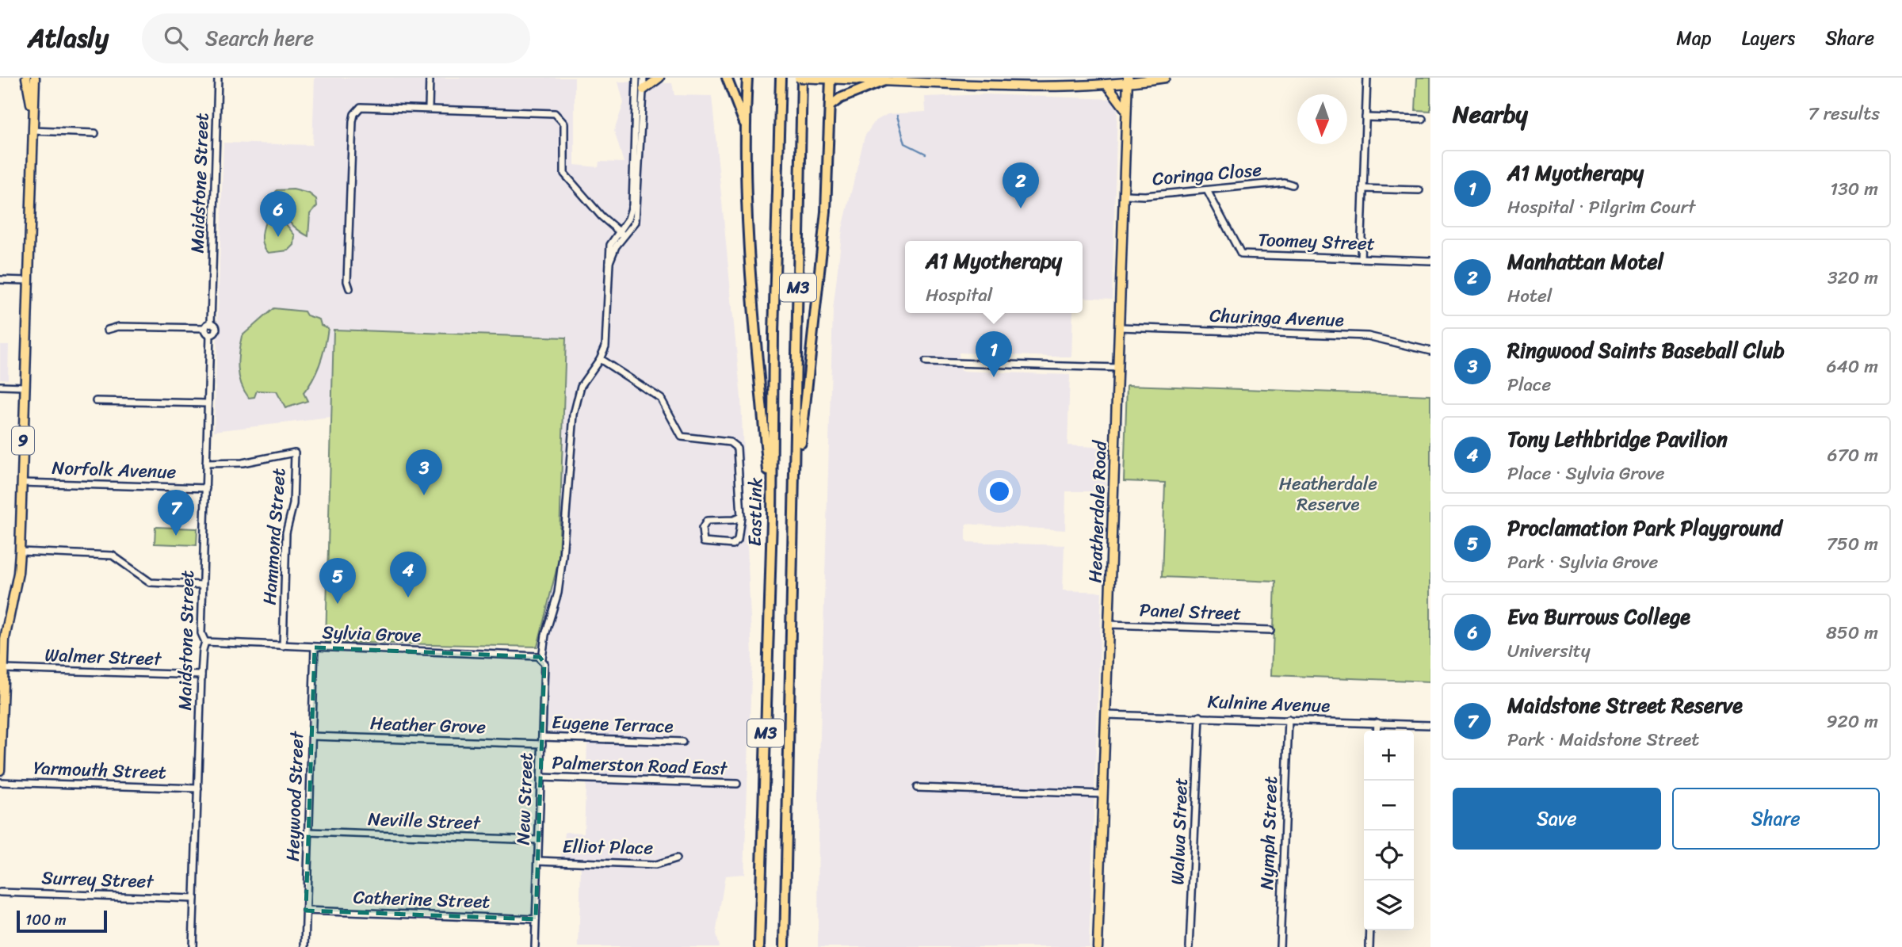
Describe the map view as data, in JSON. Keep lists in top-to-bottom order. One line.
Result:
{"streets":{"highway":["M3","EastLink"],"main road":["9","Heatherdale Road"],"street":["Coringa Close","Maidstone Street","Toomey Street","Churinga Avenue","Norfolk Avenue","Hammond Street","Panel Street","Sylvia Grove","Walmer Street","Kulnine Avenue","Eugene Terrace","Heather Grove","Palmerston Road East","Yarmouth Street","Heywood Street","New Street","Neville Street","Walwa Street","Nymph Street","Elliot Place","Surrey Street","Catherine Street"]},"crossings":[["Coringa Close","Toomey Street"],["Coringa Close","Heatherdale Road"],["Maidstone Street","Norfolk Avenue"],["Maidstone Street","Hammond Street"],["Maidstone Street","Sylvia Grove"],["Maidstone Street","Walmer Street"],["Maidstone Street","Yarmouth Street"],["Maidstone Street","Surrey Street"],["Churinga Avenue","Heatherdale Road"],["9","Norfolk Avenue"],["9","Walmer Street"],["Heatherdale Road","Panel Street"],["Heatherdale Road","Kulnine Avenue"],["Hammond Street","Sylvia Grove"],["Sylvia Grove","Heywood Street"],["Sylvia Grove","New Street"],["Kulnine Avenue","Walwa Street"],["Kulnine Avenue","Nymph Street"],["Eugene Terrace","New Street"],["Heather Grove","Heywood Street"],["Heather Grove","New Street"],["Palmerston Road East","New Street"],["Heywood Street","Neville Street"],["Heywood Street","Catherine Street"],["New Street","Neville Street"],["New Street","Elliot Place"],["New Street","Catherine Street"]],"parks":["Heatherdale Reserve"],"scale_bar":"100 m","north":"bottom","page":{"header":"Atlasly","search":"Search here","nav":["Map","Layers","Share"],"heading":["Nearby","7 results"],"list":[{"mark":"1","name":"A1 Myotherapy","note":"Hospital · Pilgrim Court","value":"130 m"},{"mark":"2","name":"Manhattan Motel","note":"Hotel","value":"320 m"},{"mark":"3","name":"Ringwood Saints Baseball Club","note":"Place","value":"640 m"},{"mark":"4","name":"Tony Lethbridge Pavilion","note":"Place · Sylvia Grove","value":"670 m"},{"mark":"5","name":"Proclamation Park Playground","note":"Park · Sylvia Grove","value":"750 m"},{"mark":"6","name":"Eva Burrows College","note":"University","value":"850 m"},{"mark":"7","name":"Maidstone Street Reserve","note":"Park · Maidstone Street","value":"920 m"}],"pins":["2","6","1","3","7","4","5"],"popup":["A1 Myotherapy","Hospital"],"map_buttons":["+","−"],"buttons":["Save","Share"],"scale":"100 m"}}
